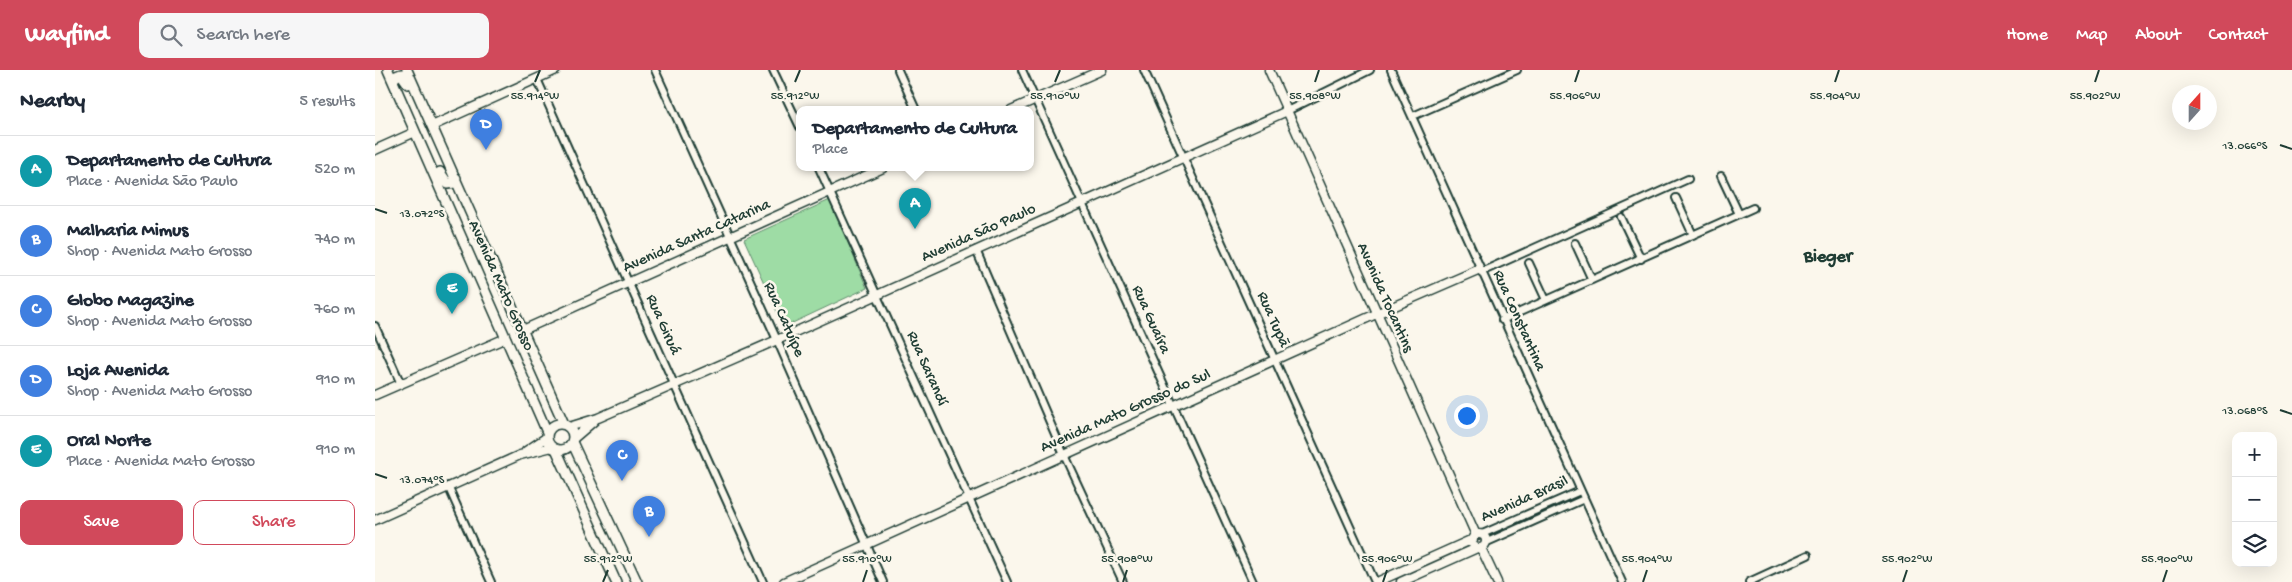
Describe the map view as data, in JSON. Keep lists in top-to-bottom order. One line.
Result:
{"streets":{"main road":["Avenida Mato Grosso"],"street":["Avenida São Paulo","Avenida Santa Catarina","Avenida Tocantins","Rua Catuípe","Rua Guaíra","Rua Tupã","Rua Constantina","Rua Giruá","Rua Sarandí","Avenida Mato Grosso do Sul","Avenida Brasil"]},"crossings":[["Avenida São Paulo","Avenida Mato Grosso"],["Avenida São Paulo","Avenida Tocantins"],["Avenida São Paulo","Rua Catuípe"],["Avenida São Paulo","Rua Guaíra"],["Avenida São Paulo","Rua Tupã"],["Avenida São Paulo","Rua Giruá"],["Avenida São Paulo","Rua Sarandí"],["Avenida Santa Catarina","Avenida Mato Grosso"],["Avenida Santa Catarina","Rua Catuípe"],["Avenida Santa Catarina","Rua Giruá"],["Avenida Santa Catarina","Rua Sarandí"],["Avenida Tocantins","Avenida Mato Grosso do Sul"],["Avenida Tocantins","Avenida Brasil"],["Rua Catuípe","Avenida Mato Grosso do Sul"],["Rua Guaíra","Avenida Mato Grosso do Sul"],["Rua Tupã","Avenida Mato Grosso do Sul"],["Rua Tupã","Avenida Brasil"],["Rua Constantina","Avenida Mato Grosso do Sul"],["Rua Constantina","Avenida Brasil"],["Rua Sarandí","Avenida Mato Grosso do Sul"]],"districts":["Bieger"],"north":"top","page":{"header":"Wayfind","search":"Search here","nav":["Home","Map","About","Contact"],"heading":["Nearby","5 results"],"popup":["Departamento de Cultura","Place"],"pins":["D","A","E","C","B"],"list":[{"mark":"A","name":"Departamento de Cultura","note":"Place · Avenida São Paulo","value":"520 m"},{"mark":"B","name":"Malharia Mimus","note":"Shop · Avenida Mato Grosso","value":"740 m"},{"mark":"C","name":"Globo Magazine","note":"Shop · Avenida Mato Grosso","value":"760 m"},{"mark":"D","name":"Loja Avenida","note":"Shop · Avenida Mato Grosso","value":"910 m"},{"mark":"E","name":"Oral Norte","note":"Place · Avenida Mato Grosso","value":"910 m"}],"map_buttons":["+","−"],"buttons":["Save","Share"]},"coordinates":["55.904°W","55.914°W","55.912°W","55.910°W","55.908°W","55.906°W","55.902°W","13.066°S","13.072°S","13.068°S","13.074°S","55.900°W"]}
